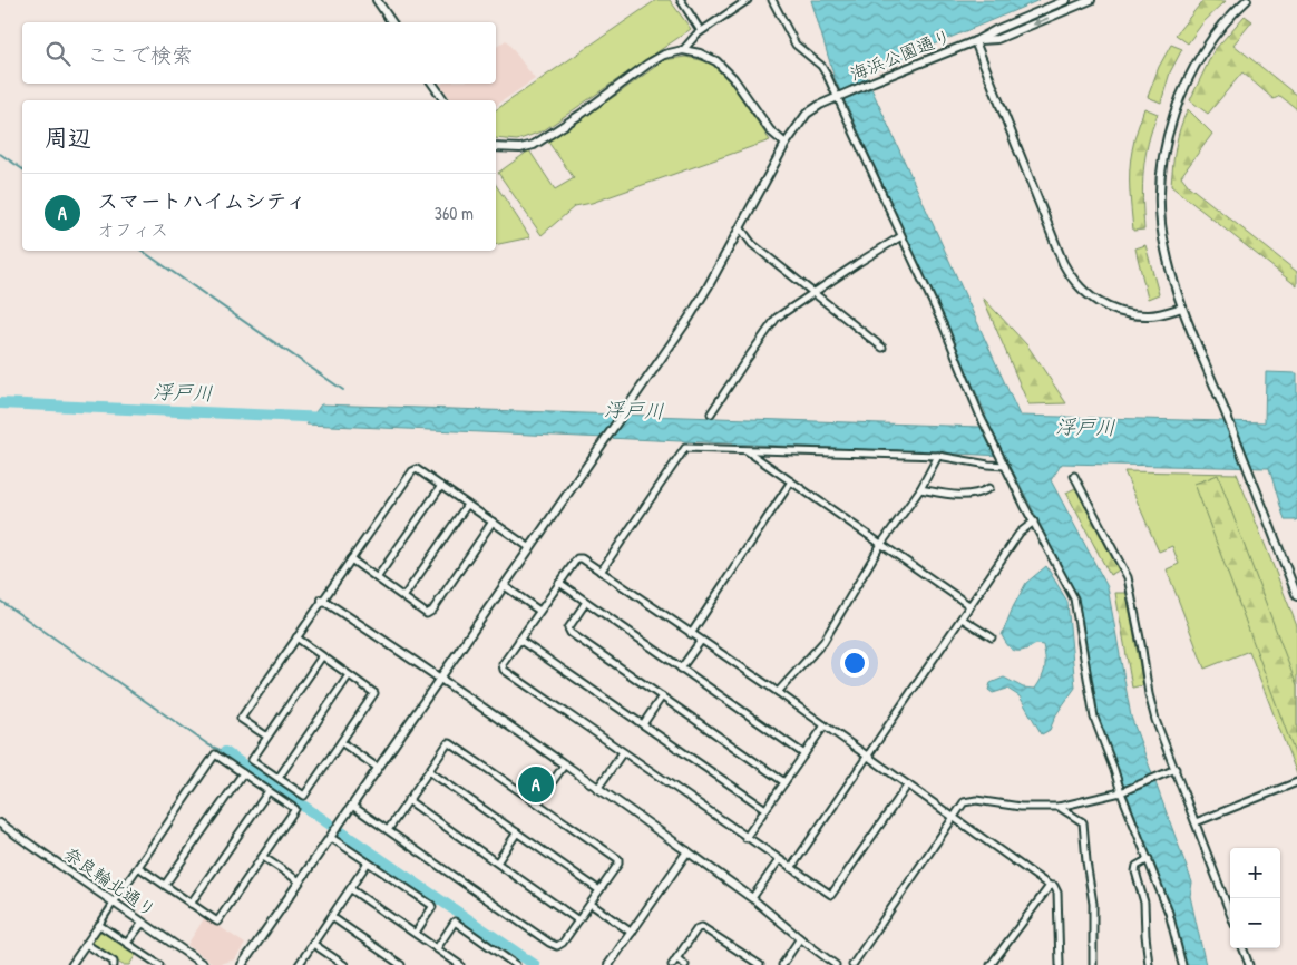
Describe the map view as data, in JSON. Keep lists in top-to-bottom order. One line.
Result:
{"streets":{"street":["海浜公園通り","奈良輪北通り"]},"water":["浮戸川"],"page":{"search":"ここで検索","heading":"周辺","list":[{"mark":"A","name":"スマートハイムシティ","note":"オフィス","value":"360 m"}],"pins":"A","map_buttons":["+","−"]}}
